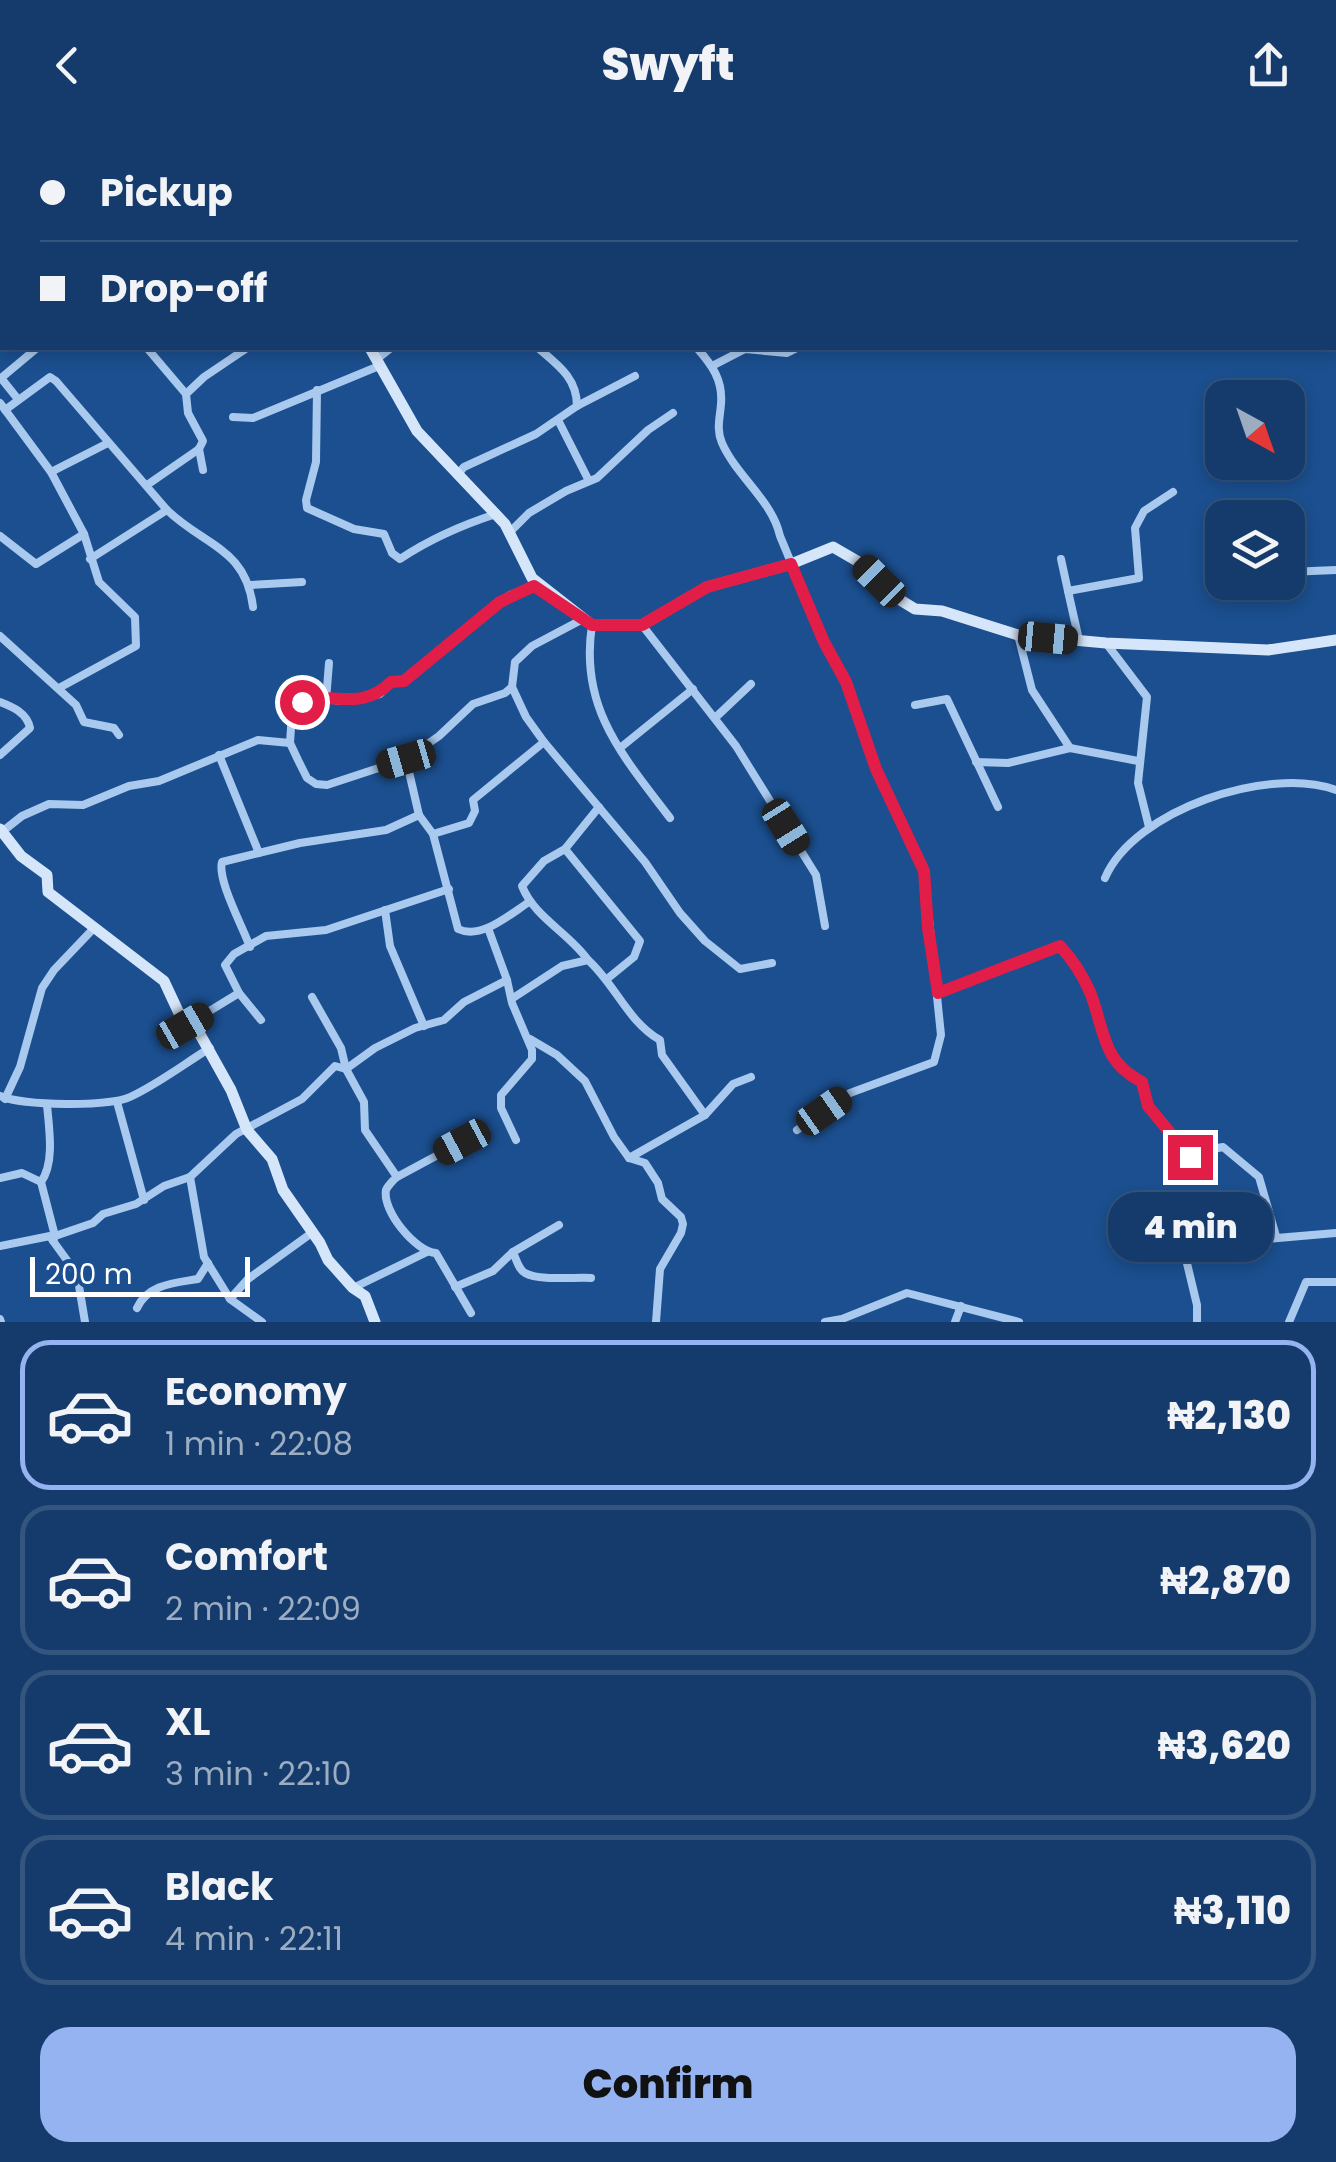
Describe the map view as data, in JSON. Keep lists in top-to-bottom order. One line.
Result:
{"scale_bar":"200 m","north":"bottom right","page":{"header":"Swyft","banner":["Pickup","Drop-off"],"bubble":"4 min","scale":"200 m","list":[{"name":"Economy","note":"1 min · 22:08","value":"₦2,130"},{"name":"Comfort","note":"2 min · 22:09","value":"₦2,870"},{"name":"XL","note":"3 min · 22:10","value":"₦3,620"},{"name":"Black","note":"4 min · 22:11","value":"₦3,110"}],"buttons":"Confirm"}}
